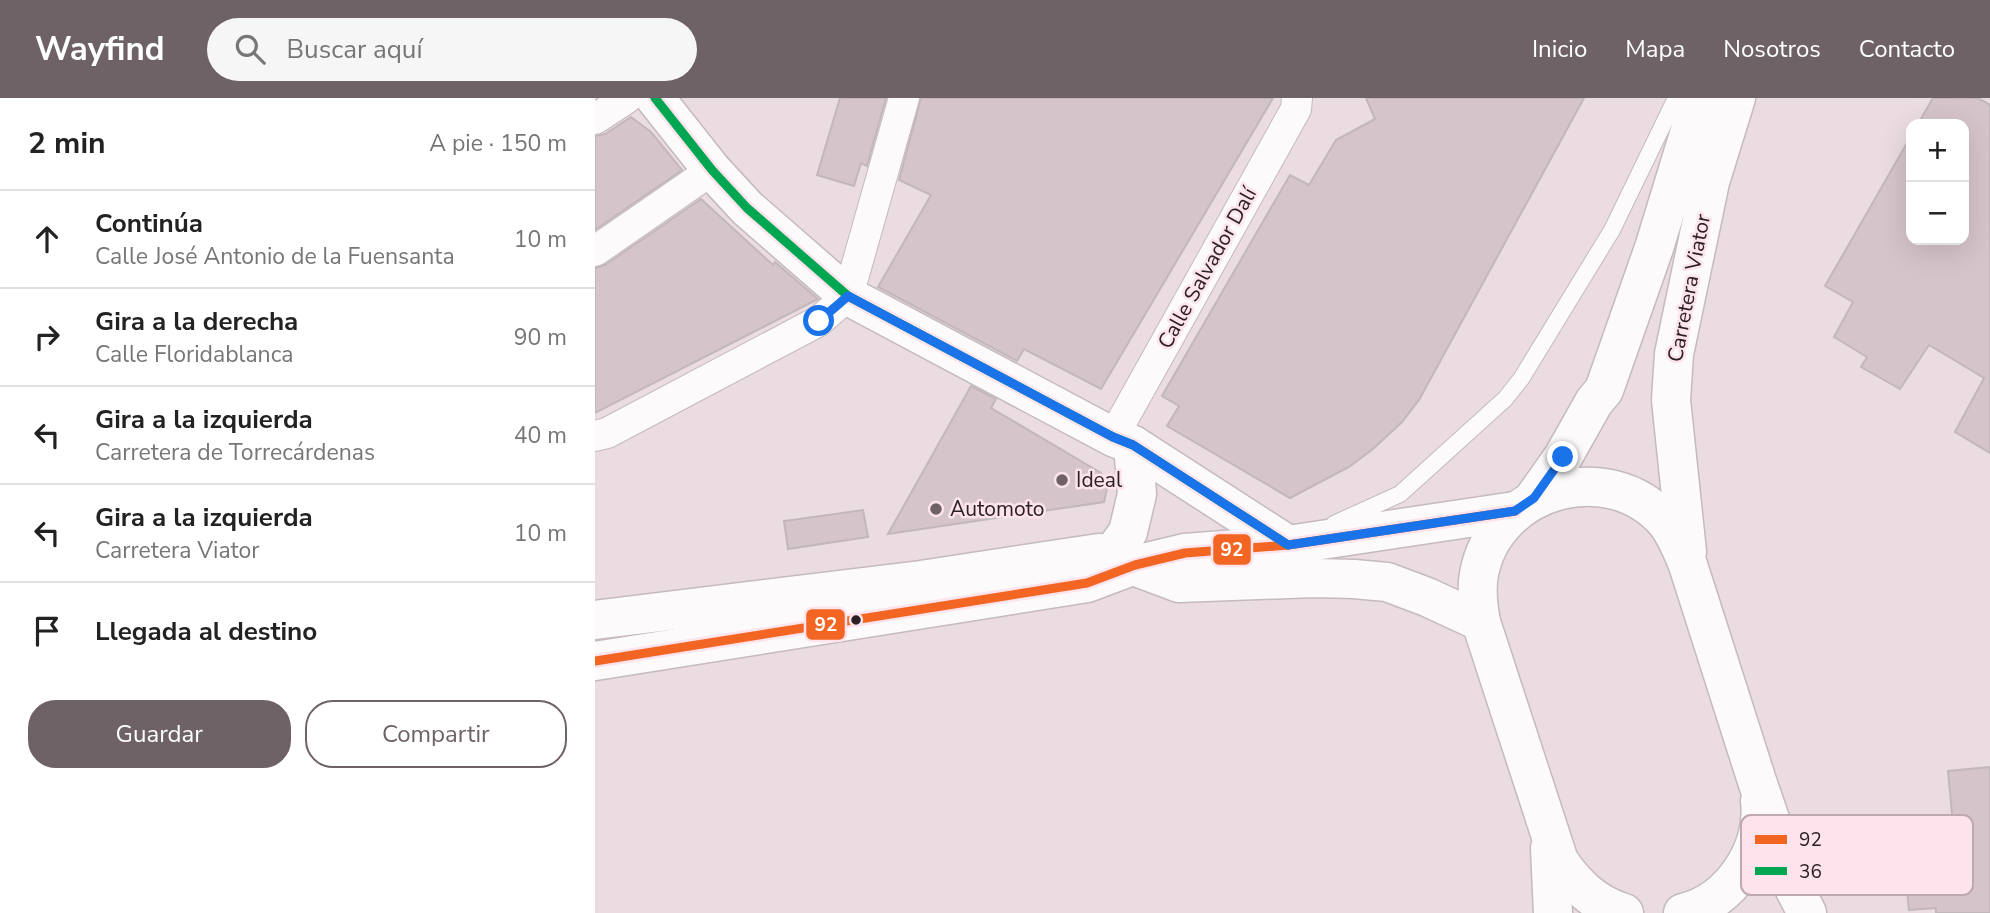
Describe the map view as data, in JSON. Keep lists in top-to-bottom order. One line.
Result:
{"streets":{"street":["Calle Salvador Dalí","Carretera Viator"]},"places":["Ideal","Automoto"],"lines":["transit line 36","transit line 92"],"legend":["92","36"],"page":{"header":"Wayfind","search":"Buscar aquí","nav":["Inicio","Mapa","Nosotros","Contacto"],"heading":["2 min","A pie · 150 m"],"map_buttons":["+","−"],"list":[["Continúa","Calle José Antonio de la Fuensanta","10 m"],["Gira a la derecha","Calle Floridablanca","90 m"],["Gira a la izquierda","Carretera de Torrecárdenas","40 m"],["Gira a la izquierda","Carretera Viator","10 m"],"Llegada al destino"],"buttons":["Guardar","Compartir"]}}
